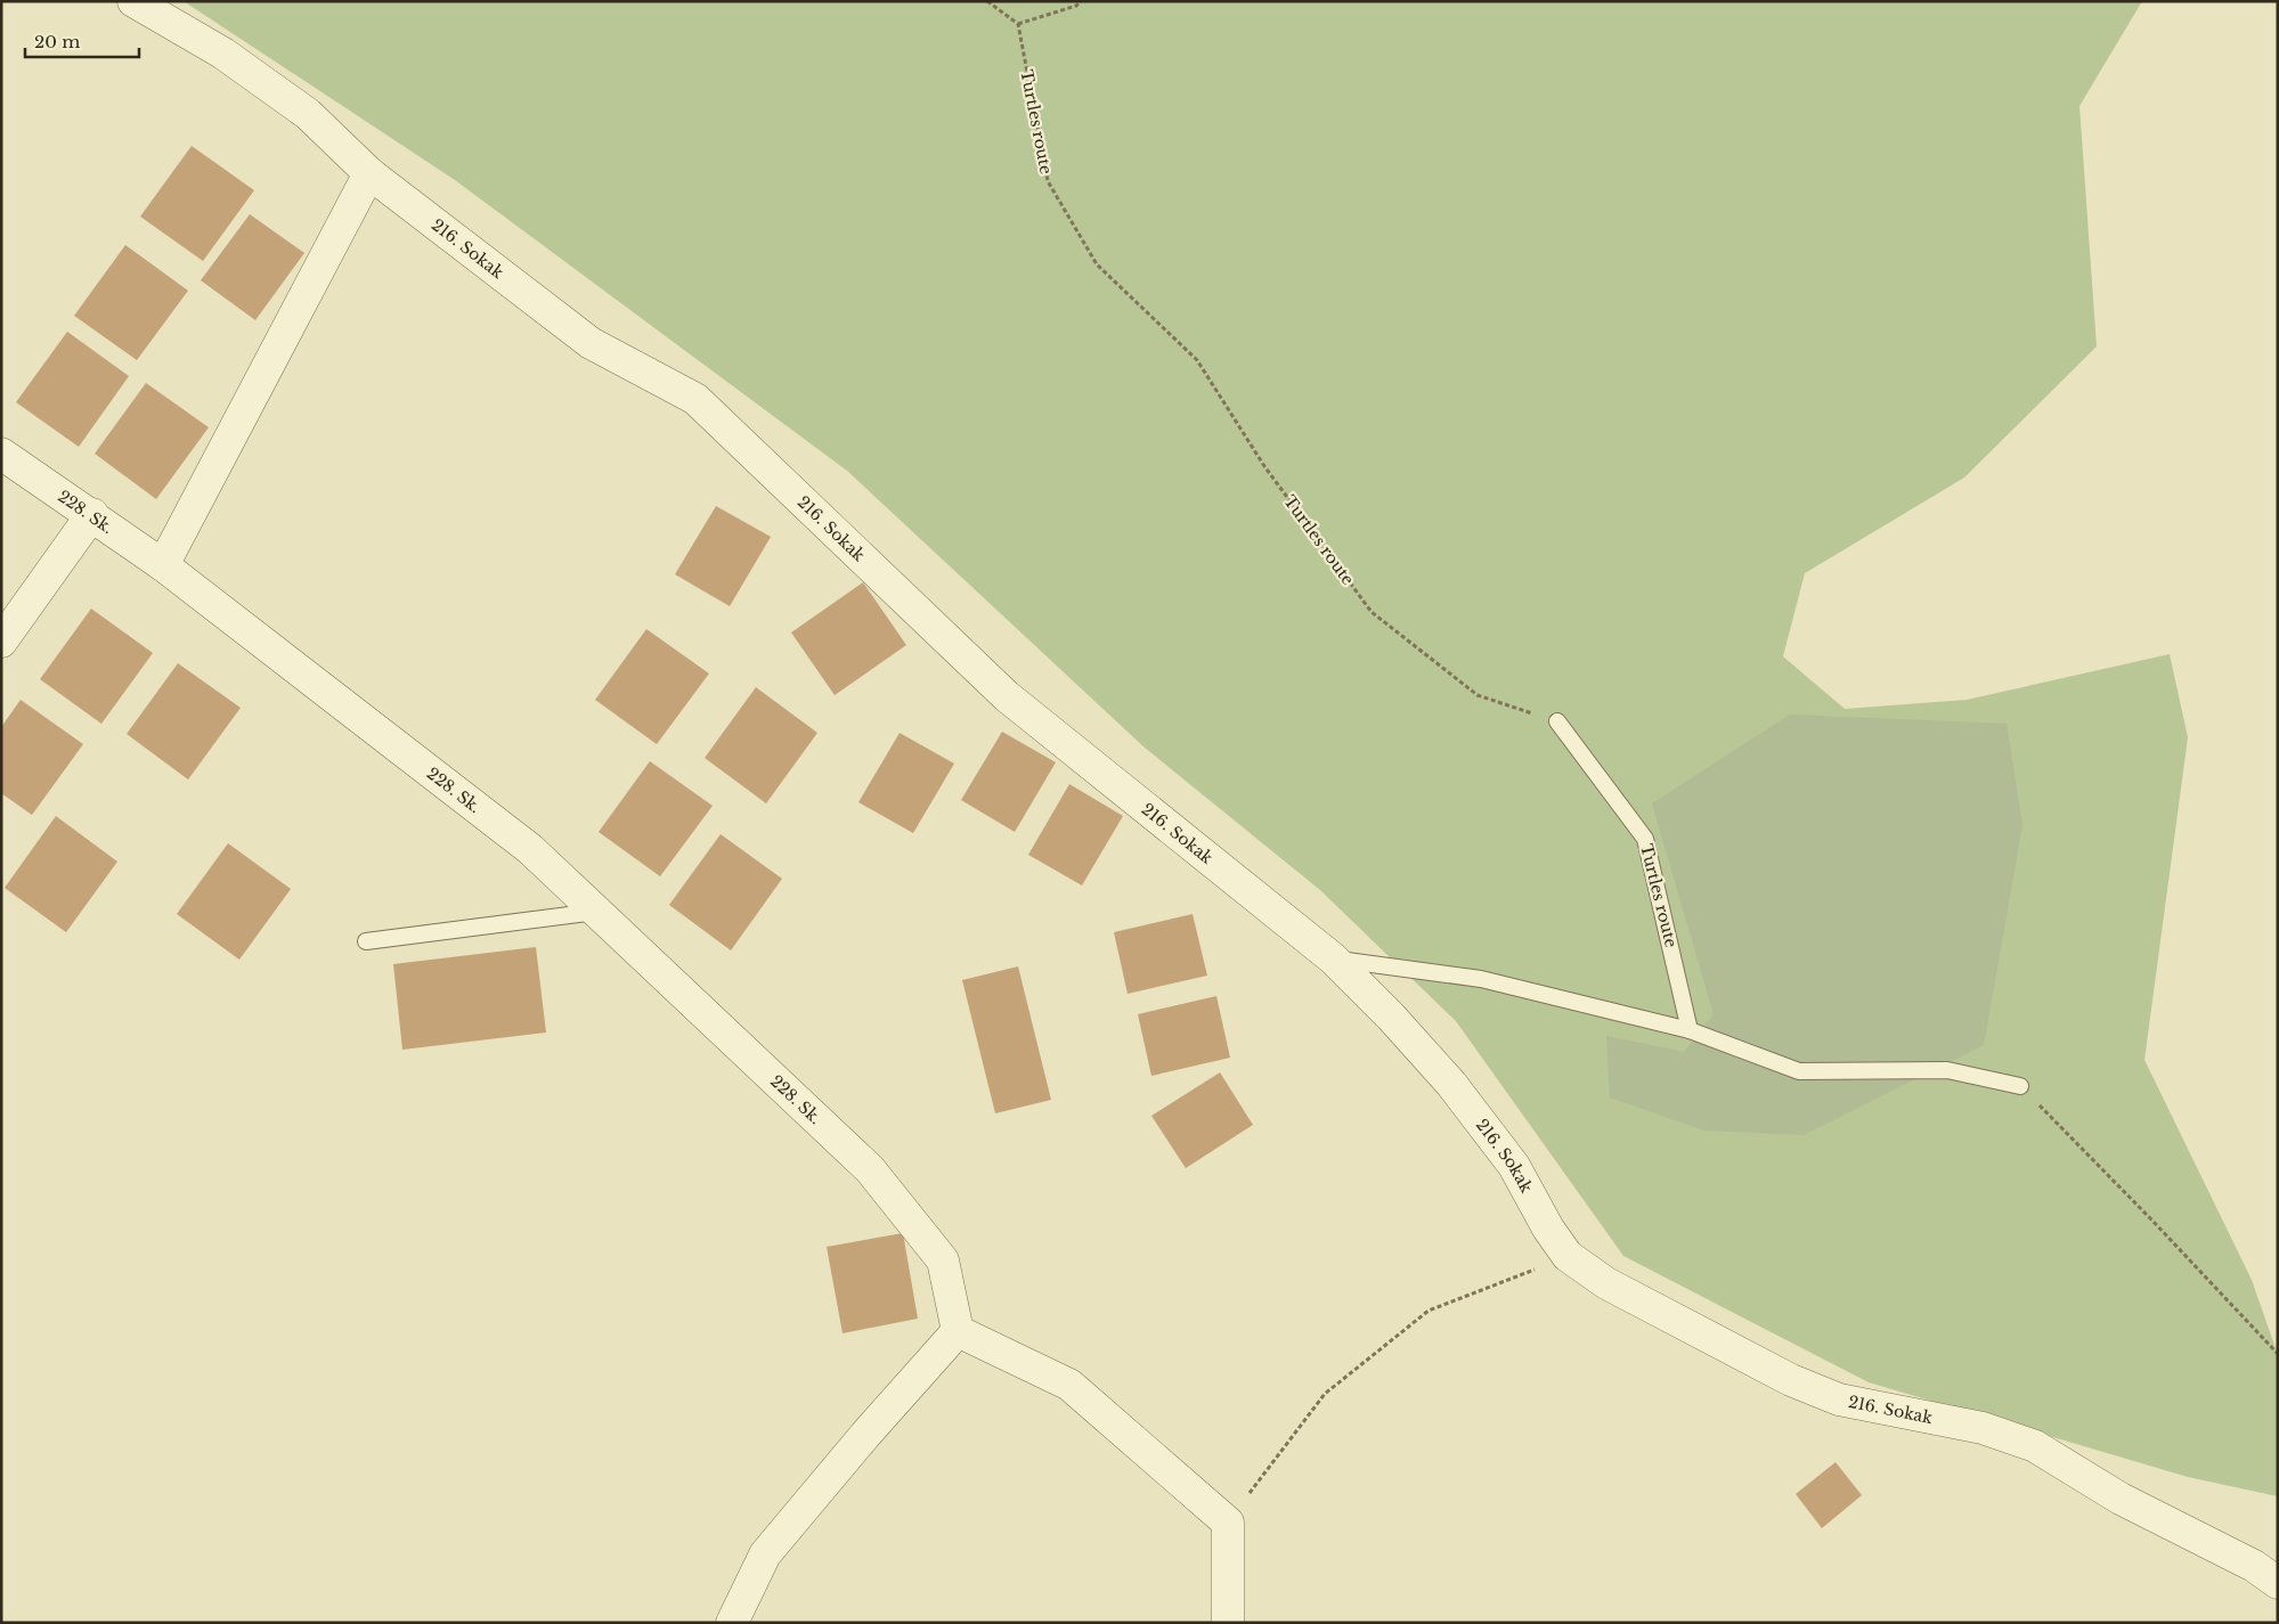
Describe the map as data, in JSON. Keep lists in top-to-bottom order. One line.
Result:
{"streets":{"street":["216. Sokak","228. Sk."],"lane":["Turtles route"]},"scale_bar":"20 m"}
